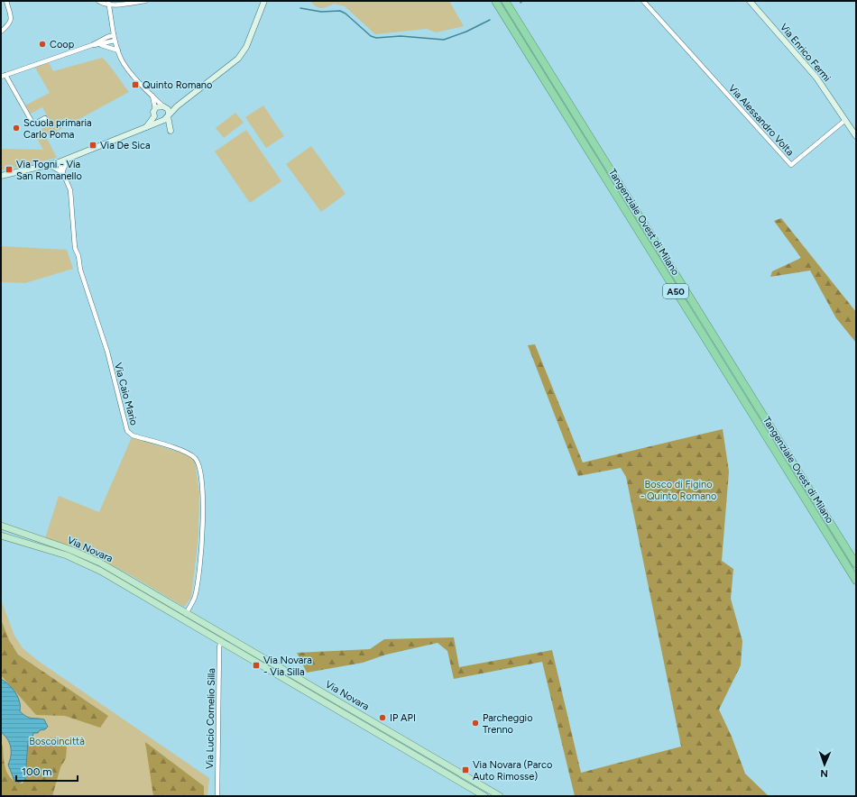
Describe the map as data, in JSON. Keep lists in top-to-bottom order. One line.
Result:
{"streets":{"highway":["Tangenziale Ovest di Milano","A50"],"main road":["Via Novara"],"street":["Via Enrico Fermi","Via Alessandro Volta","Via Caio Mario","Via Lucio Cornelio Silla"]},"crossings":[["Via Enrico Fermi","Via Alessandro Volta"],["Via Caio Mario","Via Novara"],["Via Novara","Via Lucio Cornelio Silla"]],"parks":["Bosco di Figino - Quinto Romano","Boscoincittà"],"places":{"other":["Coop","Scuola primaria Carlo Poma","IP API","Parcheggio Trenno"],"transit":["Quinto Romano","Via De Sica","Via Togni - Via San Romanello","Via Novara - Via Silla","Via Novara (Parco Auto Rimosse)"]},"scale_bar":"100 m","north":"bottom"}
